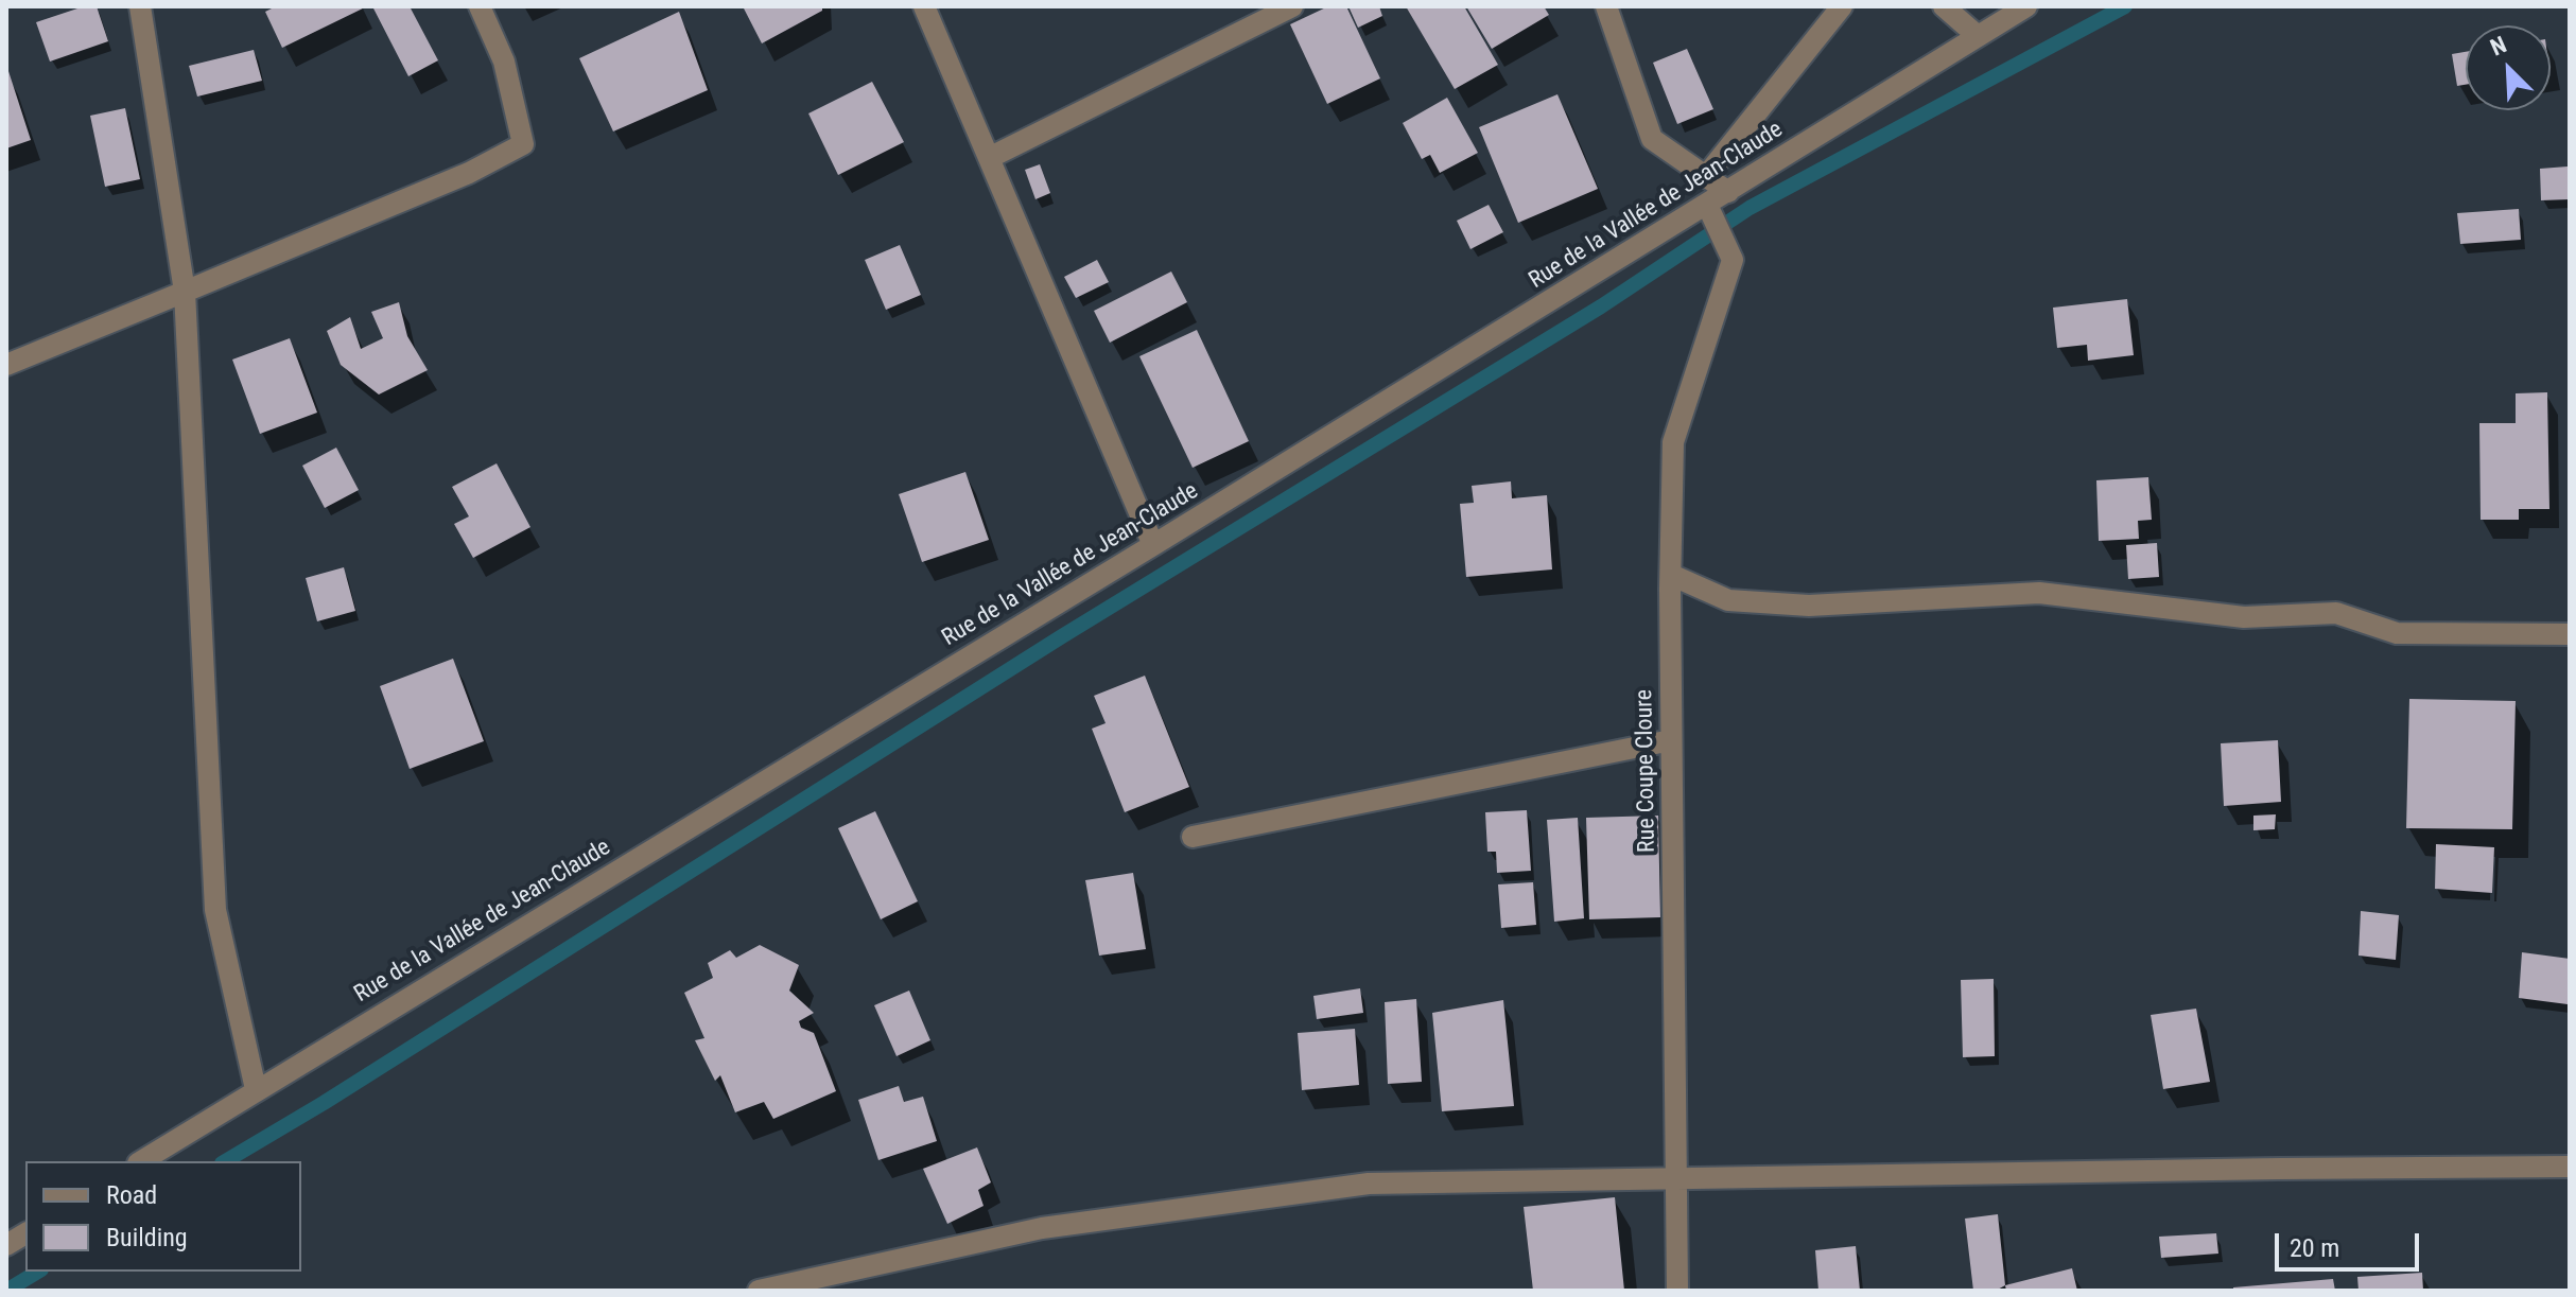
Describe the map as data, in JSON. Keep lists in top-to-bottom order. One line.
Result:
{"streets":{"street":["Rue de la Vallée de Jean-Claude","Rue Coupe Cloure"]},"crossings":[["Rue de la Vallée de Jean-Claude","Rue Coupe Cloure"]],"legend":["Road","Building"],"scale_bar":"20 m","north":"top left"}
